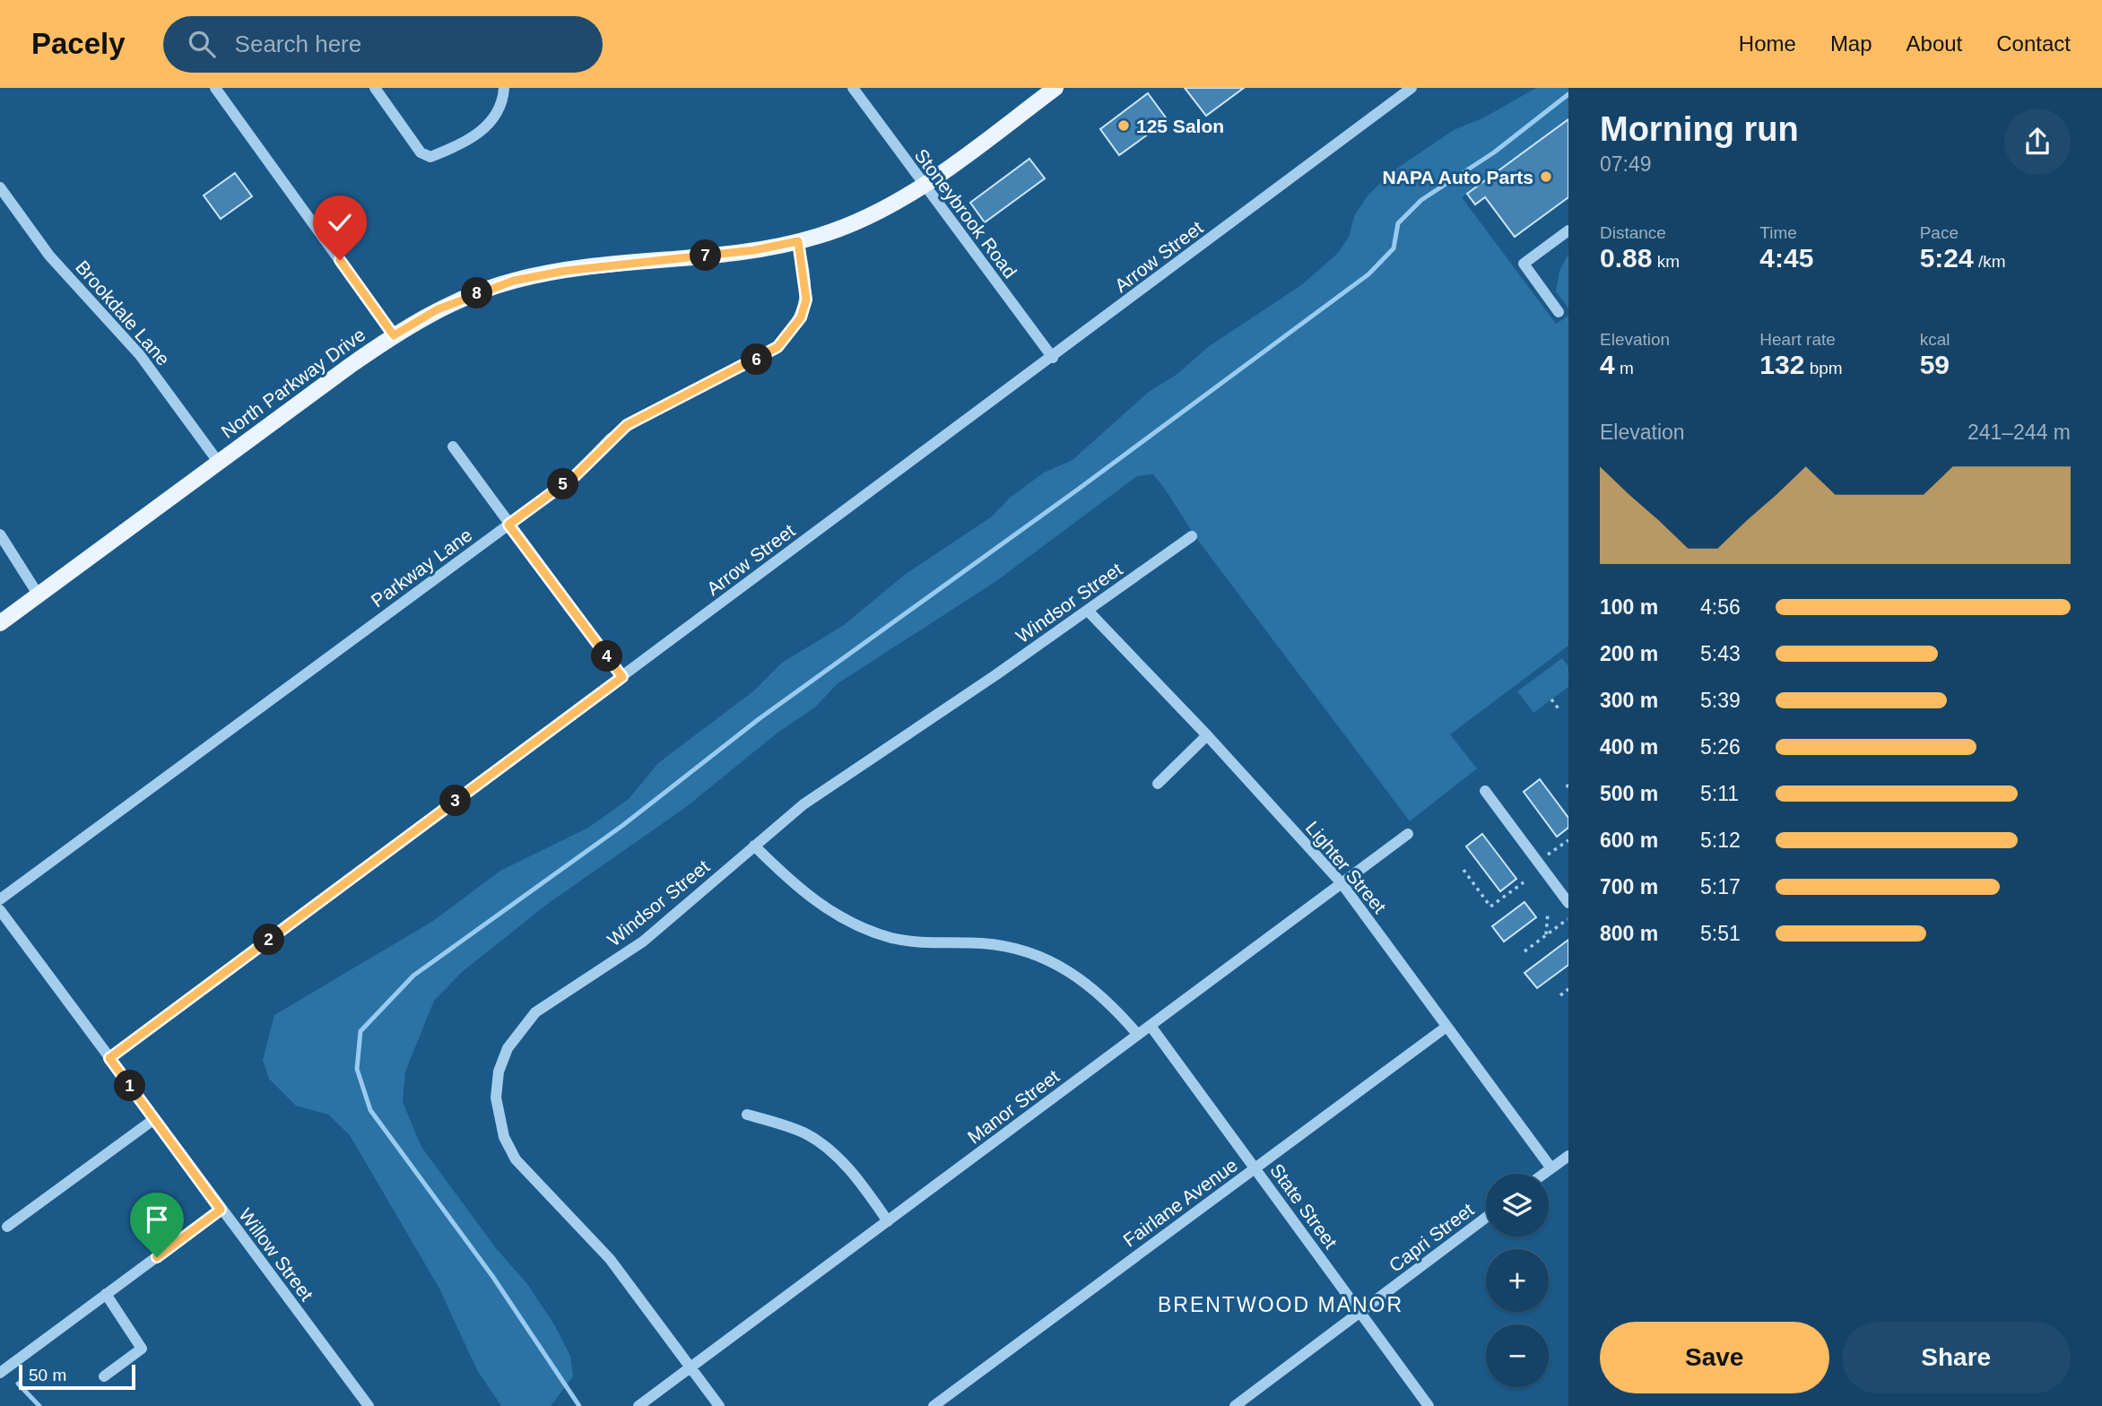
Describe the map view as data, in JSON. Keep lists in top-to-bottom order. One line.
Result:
{"streets":{"main road":["North Parkway Drive"],"street":["Stoneybrook Road","Arrow Street","Brookdale Lane","Parkway Lane","Windsor Street","Lighter Street","Manor Street","Fairlane Avenue","State Street","Capri Street","Willow Street"]},"crossings":[["Stoneybrook Road","Arrow Street"],["Stoneybrook Road","North Parkway Drive"],["Arrow Street","Willow Street"],["Brookdale Lane","North Parkway Drive"],["North Parkway Drive","Parkway Lane"],["Windsor Street","Lighter Street"],["Windsor Street","Manor Street"],["Lighter Street","Manor Street"],["Lighter Street","Fairlane Avenue"],["Manor Street","State Street"],["Fairlane Avenue","State Street"],["State Street","Capri Street"]],"districts":["BRENTWOOD MANOR"],"places":["125 Salon","NAPA Auto Parts"],"scale_bar":"50 m","page":{"header":"Pacely","search":"Search here","nav":["Home","Map","About","Contact"],"heading":["Morning run","07:49"],"stats":[["Distance","0.88 km"],["Time","4:45"],["Pace","5:24 /km"],["Elevation","4 m"],["Heart rate","132 bpm"],["kcal","59"]],"pins":["7","8","6","5","4","3","2","1"],"chart":["Elevation","241–244 m"],"list":[{"name":"100 m","note":"4:56"},{"name":"200 m","note":"5:43"},{"name":"300 m","note":"5:39"},{"name":"400 m","note":"5:26"},{"name":"500 m","note":"5:11"},{"name":"600 m","note":"5:12"},{"name":"700 m","note":"5:17"},{"name":"800 m","note":"5:51"}],"map_buttons":["+","−"],"buttons":["Save","Share"],"scale":"50 m"}}
